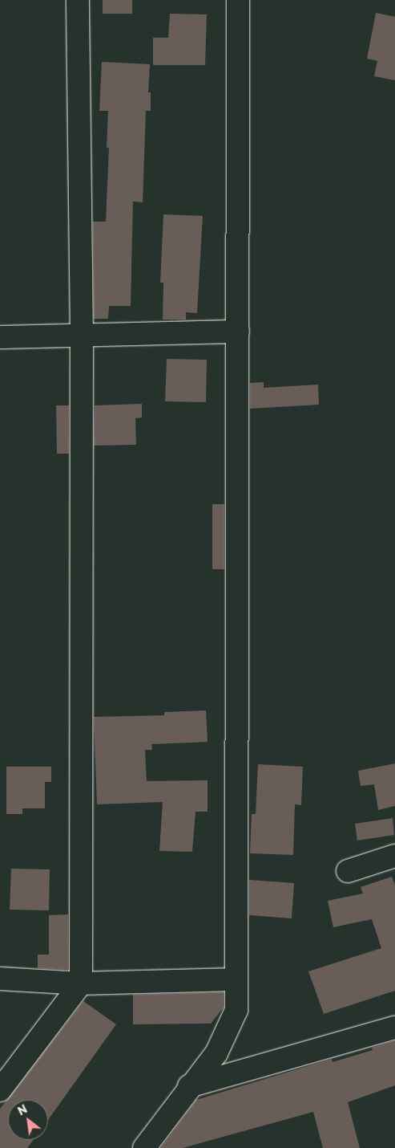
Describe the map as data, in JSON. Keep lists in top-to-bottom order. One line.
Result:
{"north":"top left"}
